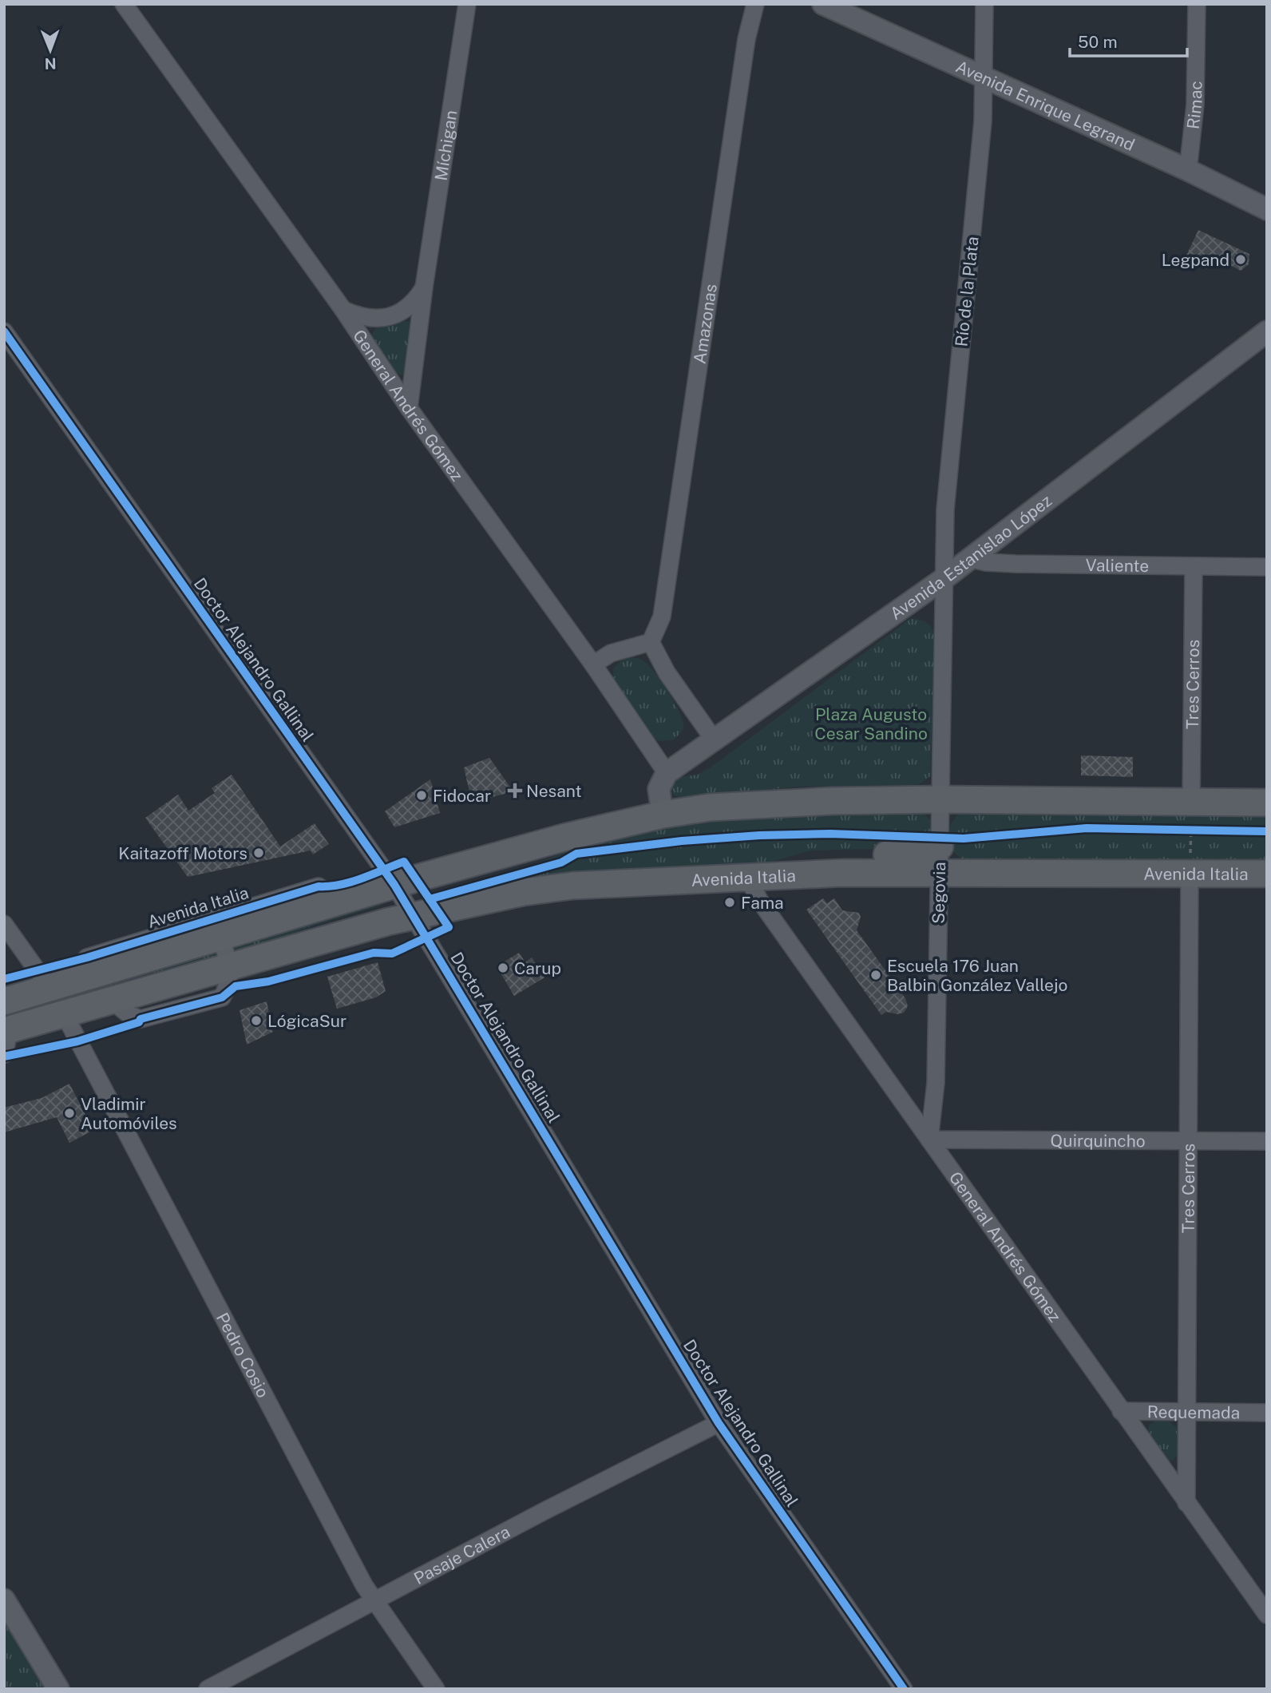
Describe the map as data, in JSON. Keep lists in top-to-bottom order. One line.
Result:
{"streets":{"main road":["Avenida Italia"],"street":["Rimac","Avenida Enrique Legrand","Míchigan","Río de la Plata","Amazonas","General Andrés Gómez","Avenida Estanislao López","Valiente","Doctor Alejandro Gallinal","Tres Cerros","Segovia","Quirquincho","Pedro Cosio","Requemada","Pasaje Calera"]},"crossings":[["Rimac","Avenida Enrique Legrand"],["Avenida Enrique Legrand","Río de la Plata"],["Míchigan","General Andrés Gómez"],["Río de la Plata","Avenida Estanislao López"],["Río de la Plata","Segovia"],["General Andrés Gómez","Avenida Estanislao López"],["General Andrés Gómez","Tres Cerros"],["General Andrés Gómez","Avenida Italia"],["General Andrés Gómez","Segovia"],["General Andrés Gómez","Quirquincho"],["General Andrés Gómez","Requemada"],["Avenida Estanislao López","Valiente"],["Avenida Estanislao López","Segovia"],["Valiente","Tres Cerros"],["Doctor Alejandro Gallinal","Avenida Italia"],["Doctor Alejandro Gallinal","Pasaje Calera"],["Tres Cerros","Avenida Italia"],["Tres Cerros","Quirquincho"],["Tres Cerros","Requemada"],["Avenida Italia","Segovia"],["Avenida Italia","Pedro Cosio"],["Segovia","Quirquincho"],["Pedro Cosio","Pasaje Calera"]],"parks":["Plaza Augusto Cesar Sandino"],"places":{"other":["Legpand","Fidocar","Kaitazoff Motors","Fama","Carup","Escuela 176 Juan Balbin González Vallejo","LógicaSur","Vladimir Automóviles"],"health":["Nesant"]},"scale_bar":"50 m","north":"bottom"}
